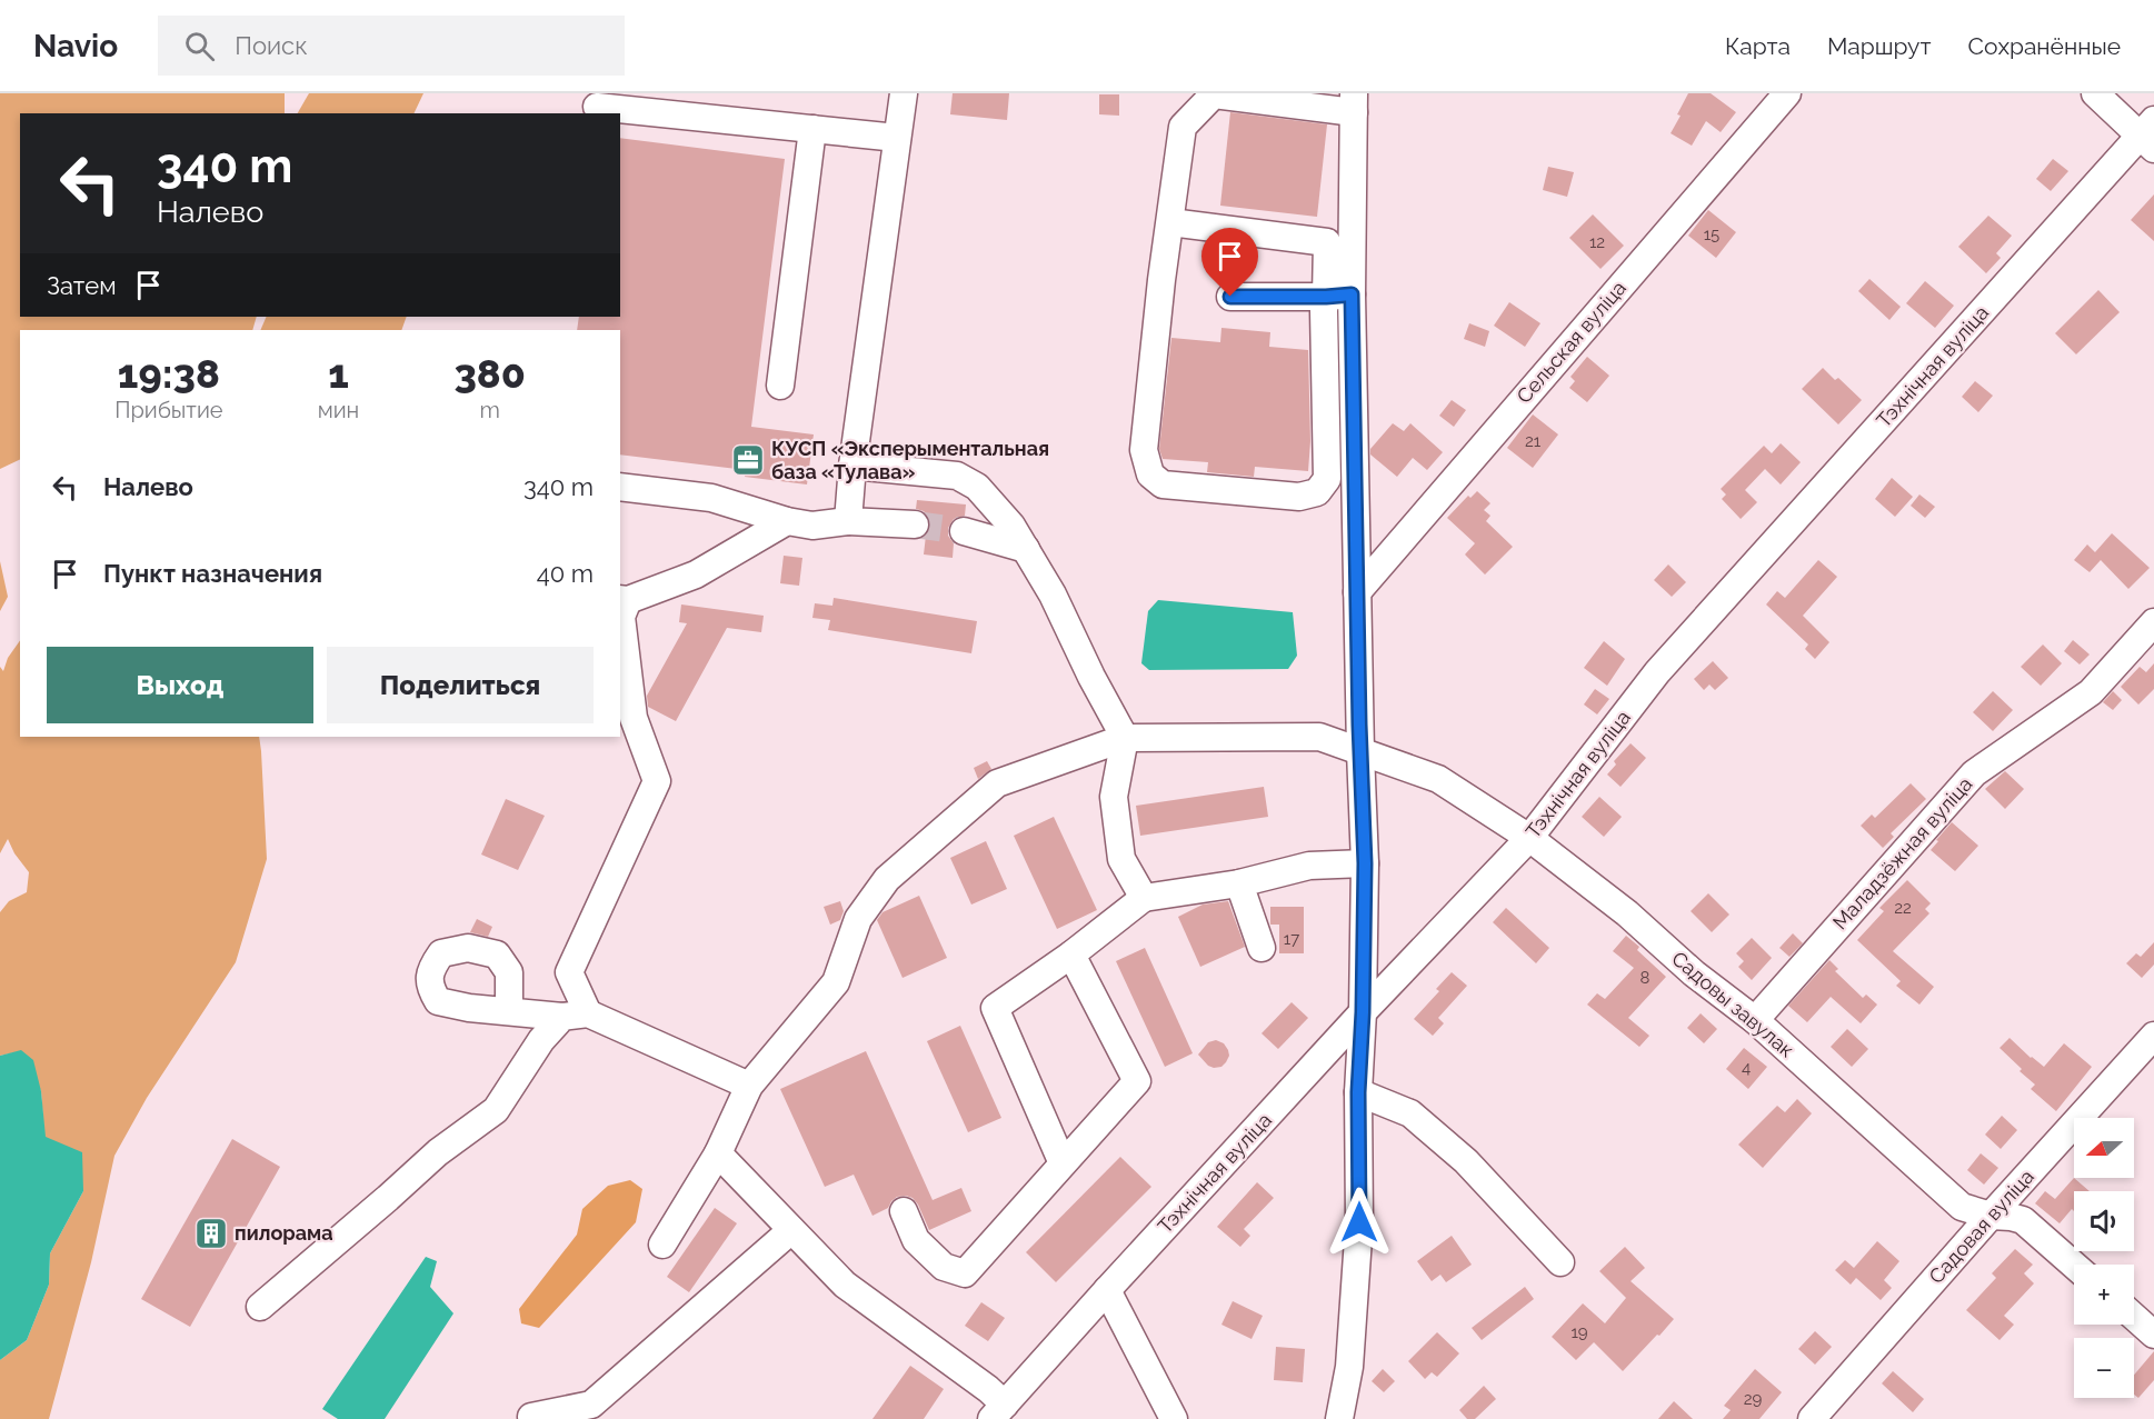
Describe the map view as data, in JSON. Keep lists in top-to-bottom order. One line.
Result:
{"streets":{"street":["Сельская вуліца","Тэхнічная вуліца","Маладзёжная вуліца","Садовы завулак","Садовая вуліца"]},"crossings":[["Тэхнічная вуліца","Садовы завулак"],["Маладзёжная вуліца","Садовы завулак"],["Садовы завулак","Садовая вуліца"]],"places":{"office":["КУСП «Эксперыментальная база «Тулава»"],"building":["пилорама"]},"house_numbers":["15","12","21","22","17","8","4","19","29"],"north":"left","page":{"header":"Navio","search":"Поиск","nav":["Карта","Маршрут","Сохранённые"],"turn":["340 m","Налево"],"then":"Затем","eta":["19:38","Прибытие","1","мин","380","m"],"list":[{"name":"Налево","value":"340 m"},{"name":"Пункт назначения","value":"40 m"}],"buttons":["Выход","Поделиться"],"map_buttons":["+","−"]}}
